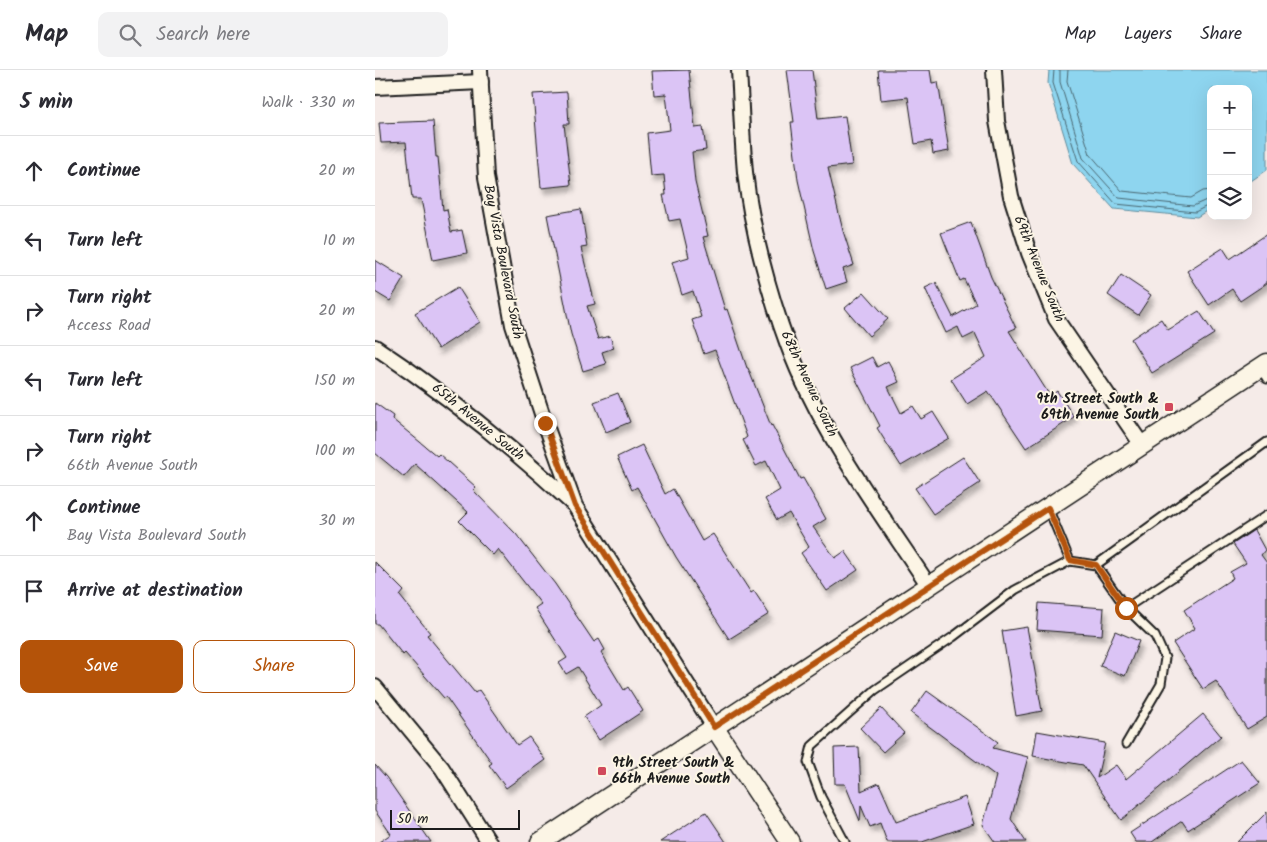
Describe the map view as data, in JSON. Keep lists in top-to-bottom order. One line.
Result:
{"streets":{"street":["Bay Vista Boulevard South","69th Avenue South","68th Avenue South","65th Avenue South"]},"crossings":[["Bay Vista Boulevard South","65th Avenue South"]],"places":{"transit":["9th Street South & 69th Avenue South","9th Street South & 66th Avenue South"]},"scale_bar":"50 m","page":{"header":"Map","search":"Search here","nav":["Map","Layers","Share"],"heading":["5 min","Walk · 330 m"],"map_buttons":["+","−"],"list":[["Continue","20 m"],["Turn left","10 m"],["Turn right","Access Road","20 m"],["Turn left","150 m"],["Turn right","66th Avenue South","100 m"],["Continue","Bay Vista Boulevard South","30 m"],"Arrive at destination"],"buttons":["Save","Share"],"scale":"50 m"}}
